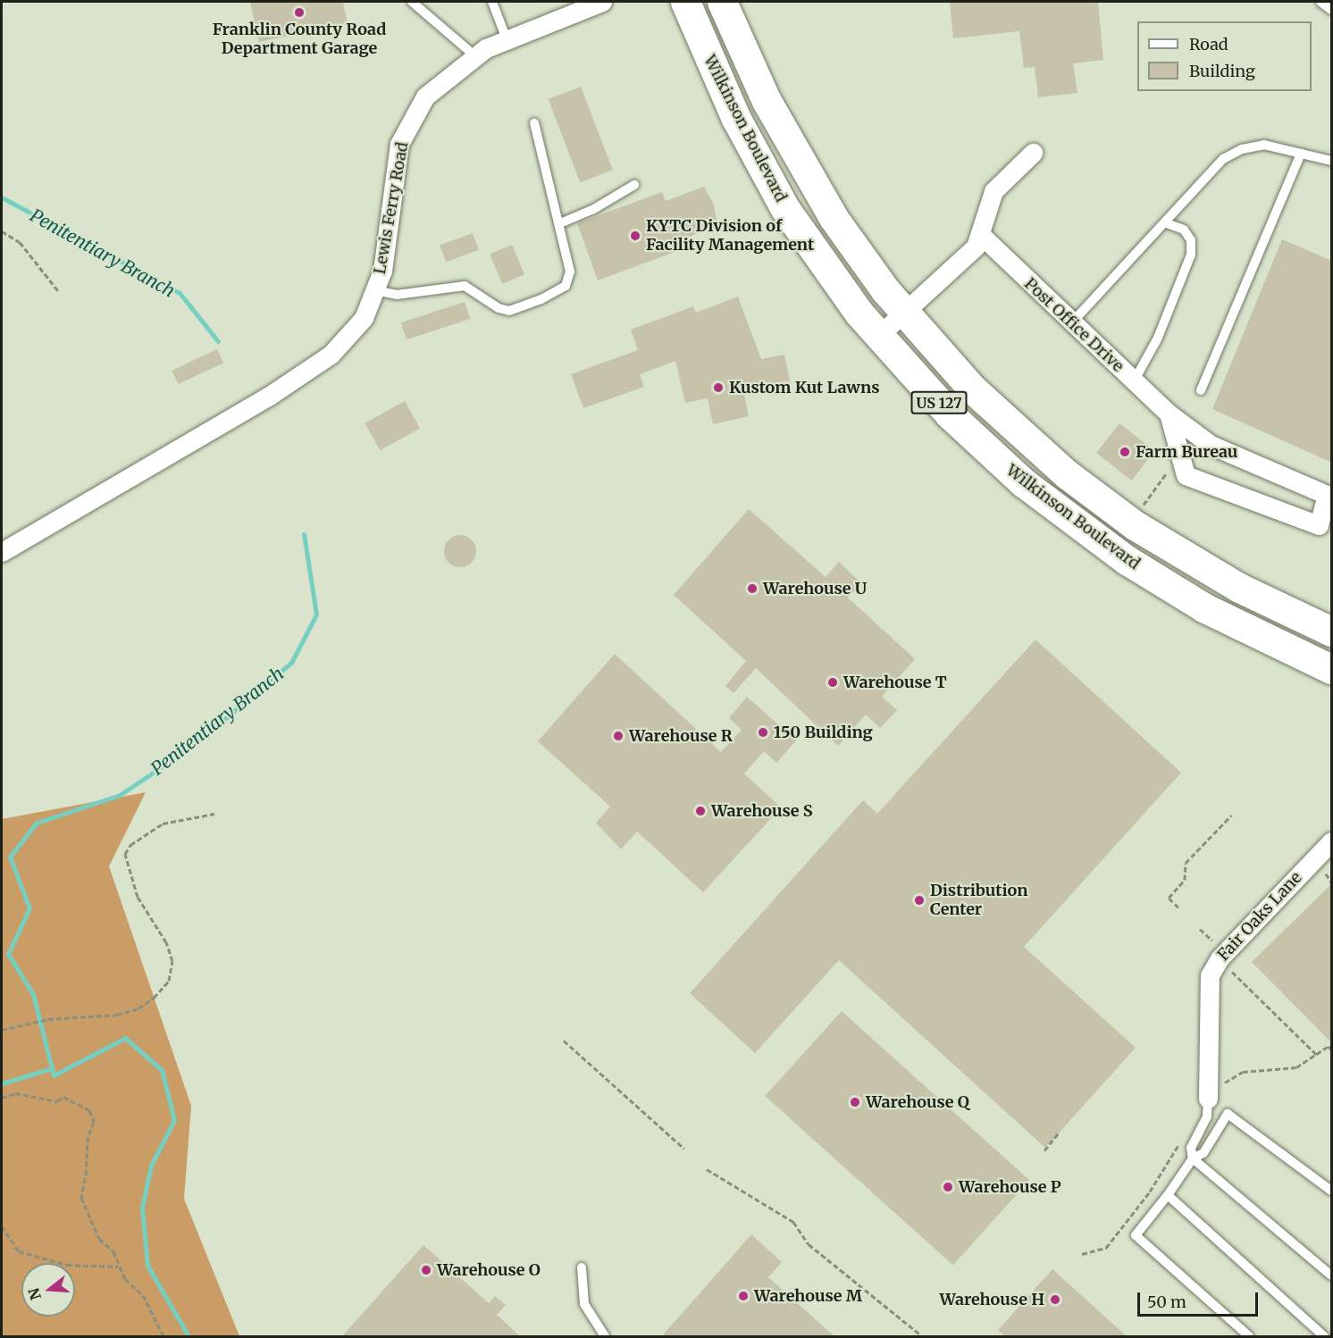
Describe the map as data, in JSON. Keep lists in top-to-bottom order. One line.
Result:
{"streets":{"highway":["Wilkinson Boulevard","US 127"],"street":["Lewis Ferry Road","Post Office Drive","Fair Oaks Lane"]},"water":["Penitentiary Branch"],"places":["Franklin County Road Department Garage","KYTC Division of Facility Management","Kustom Kut Lawns","Farm Bureau","Warehouse U","Warehouse T","150 Building","Warehouse R","Warehouse S","Distribution Center","Warehouse Q","Warehouse P","Warehouse O","Warehouse M","Warehouse H"],"legend":["Road","Building"],"scale_bar":"50 m","north":"left"}
